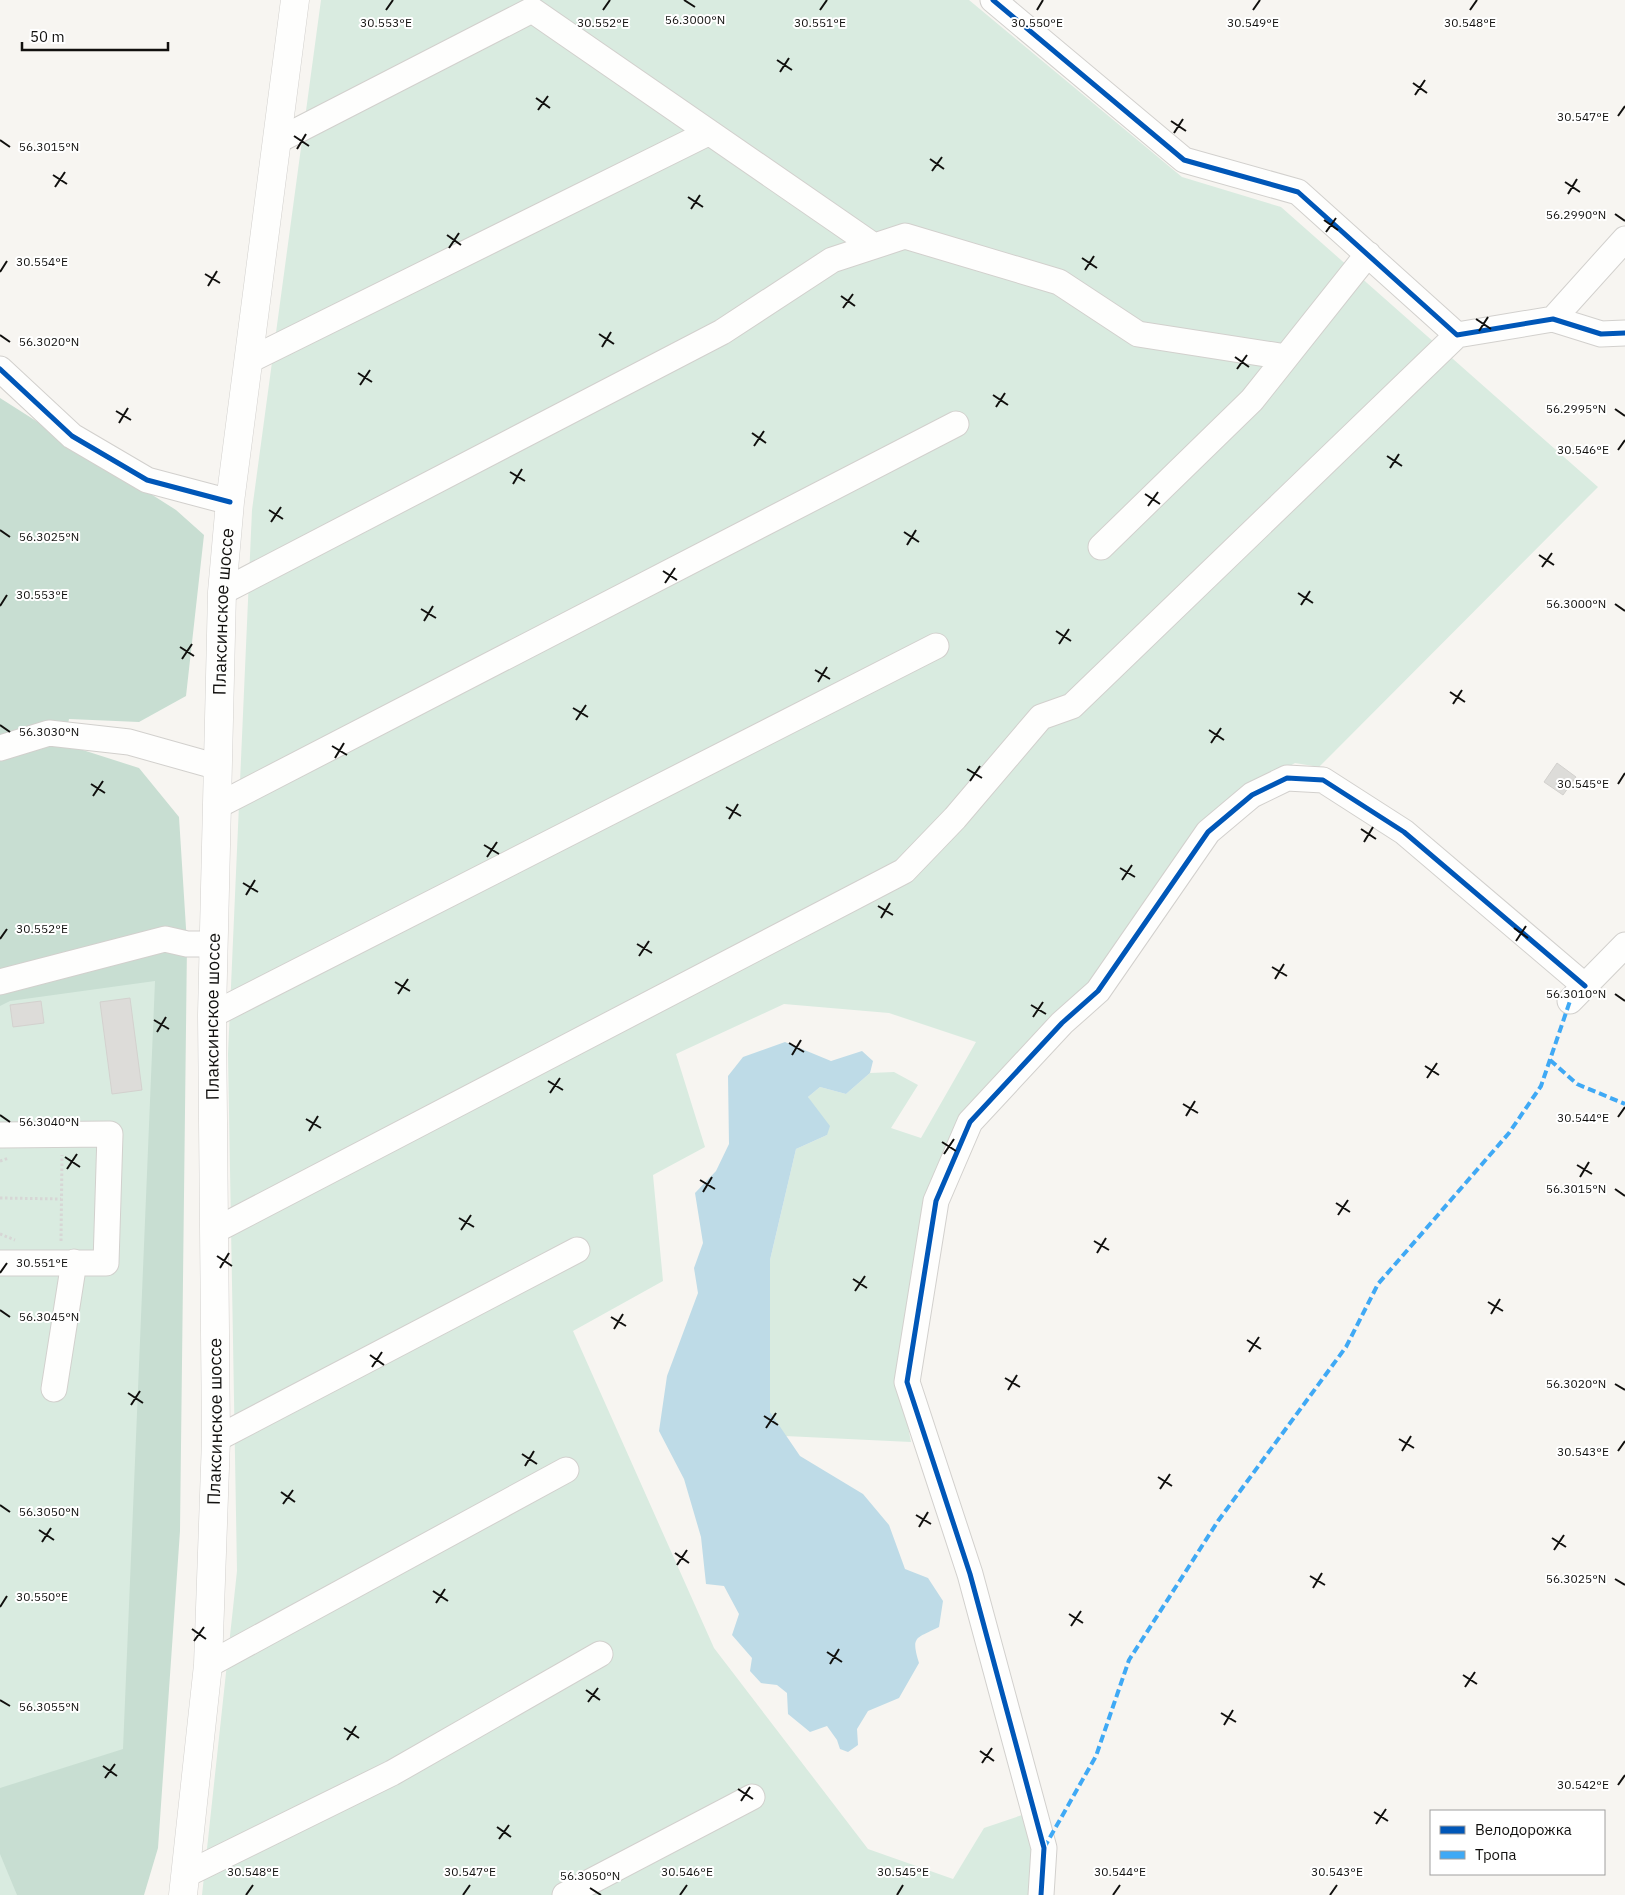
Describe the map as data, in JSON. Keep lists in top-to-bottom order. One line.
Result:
{"streets":{"main road":["Плаксинское шоссе"]},"legend":["Велодорожка","Тропа"],"scale_bar":"50 m","coordinates":["56.3000°N","30.553°E","30.550°E","30.552°E","30.551°E","30.549°E","30.548°E","30.547°E","56.3015°N","56.2990°N","30.554°E","56.3020°N","56.2995°N","30.546°E","56.3025°N","56.3030°N","30.545°E","56.3010°N","30.544°E","56.3040°N","56.3045°N","30.543°E","56.3050°N","56.3055°N","30.542°E"]}
